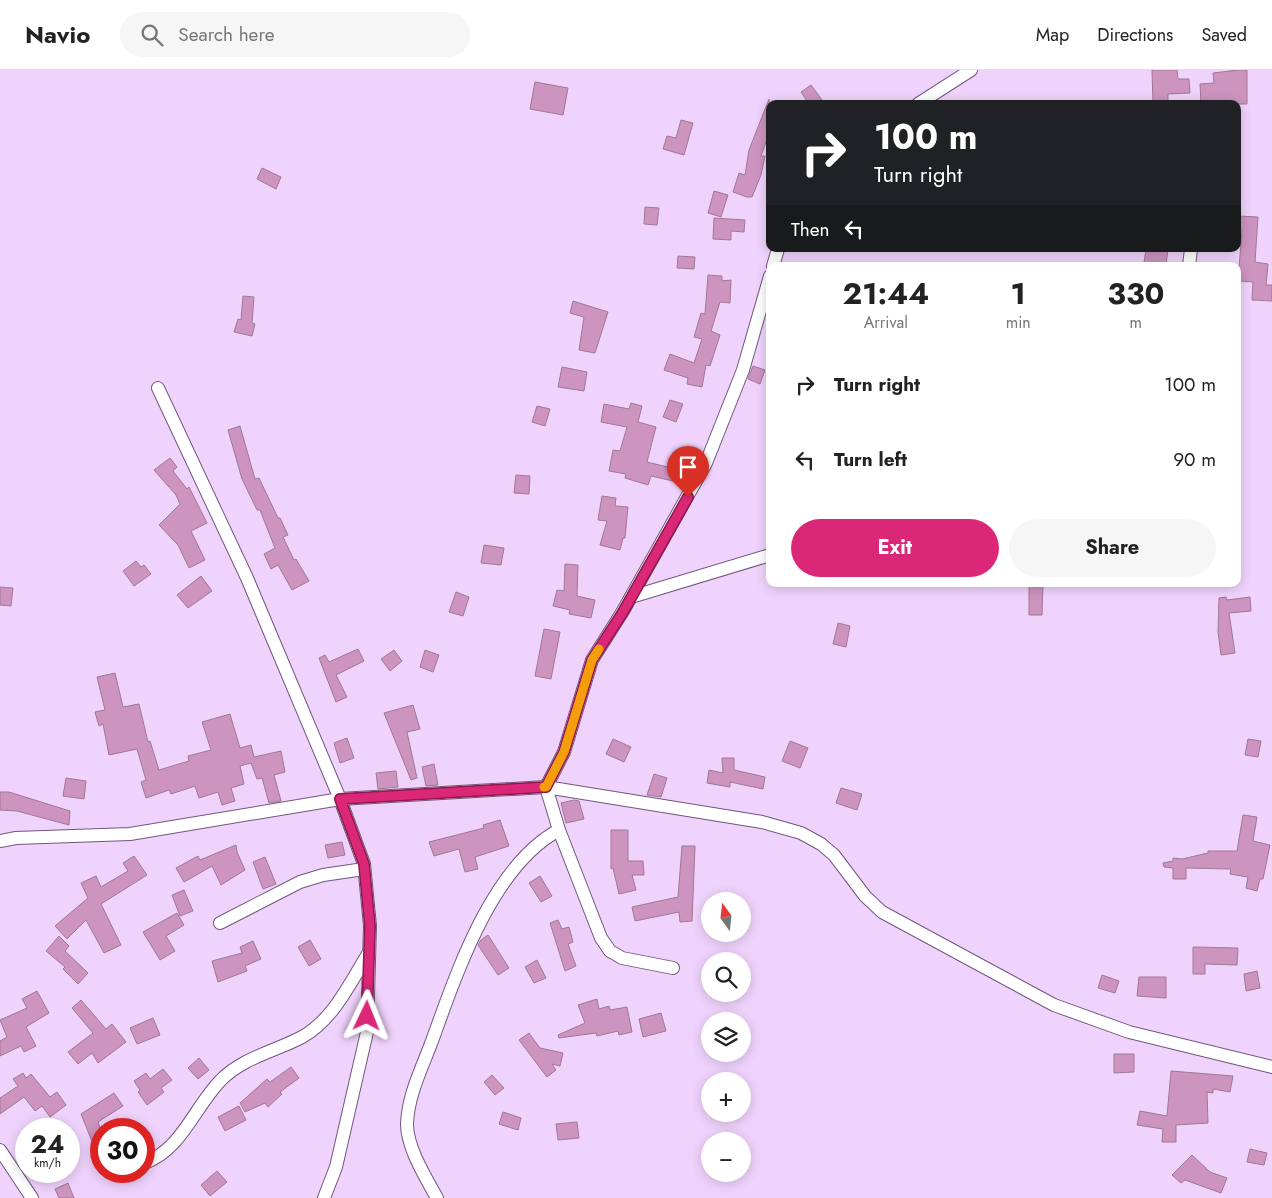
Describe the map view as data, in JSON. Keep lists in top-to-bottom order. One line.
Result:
{"north":"top","page":{"header":"Navio","search":"Search here","nav":["Map","Directions","Saved"],"turn":["100 m","Turn right"],"then":"Then","eta":["21:44","Arrival","1","min","330","m"],"list":[{"name":"Turn right","value":"100 m"},{"name":"Turn left","value":"90 m"}],"buttons":["Exit","Share"],"map_buttons":["+","−"],"speed":"24 km/h","limit":"30"}}
